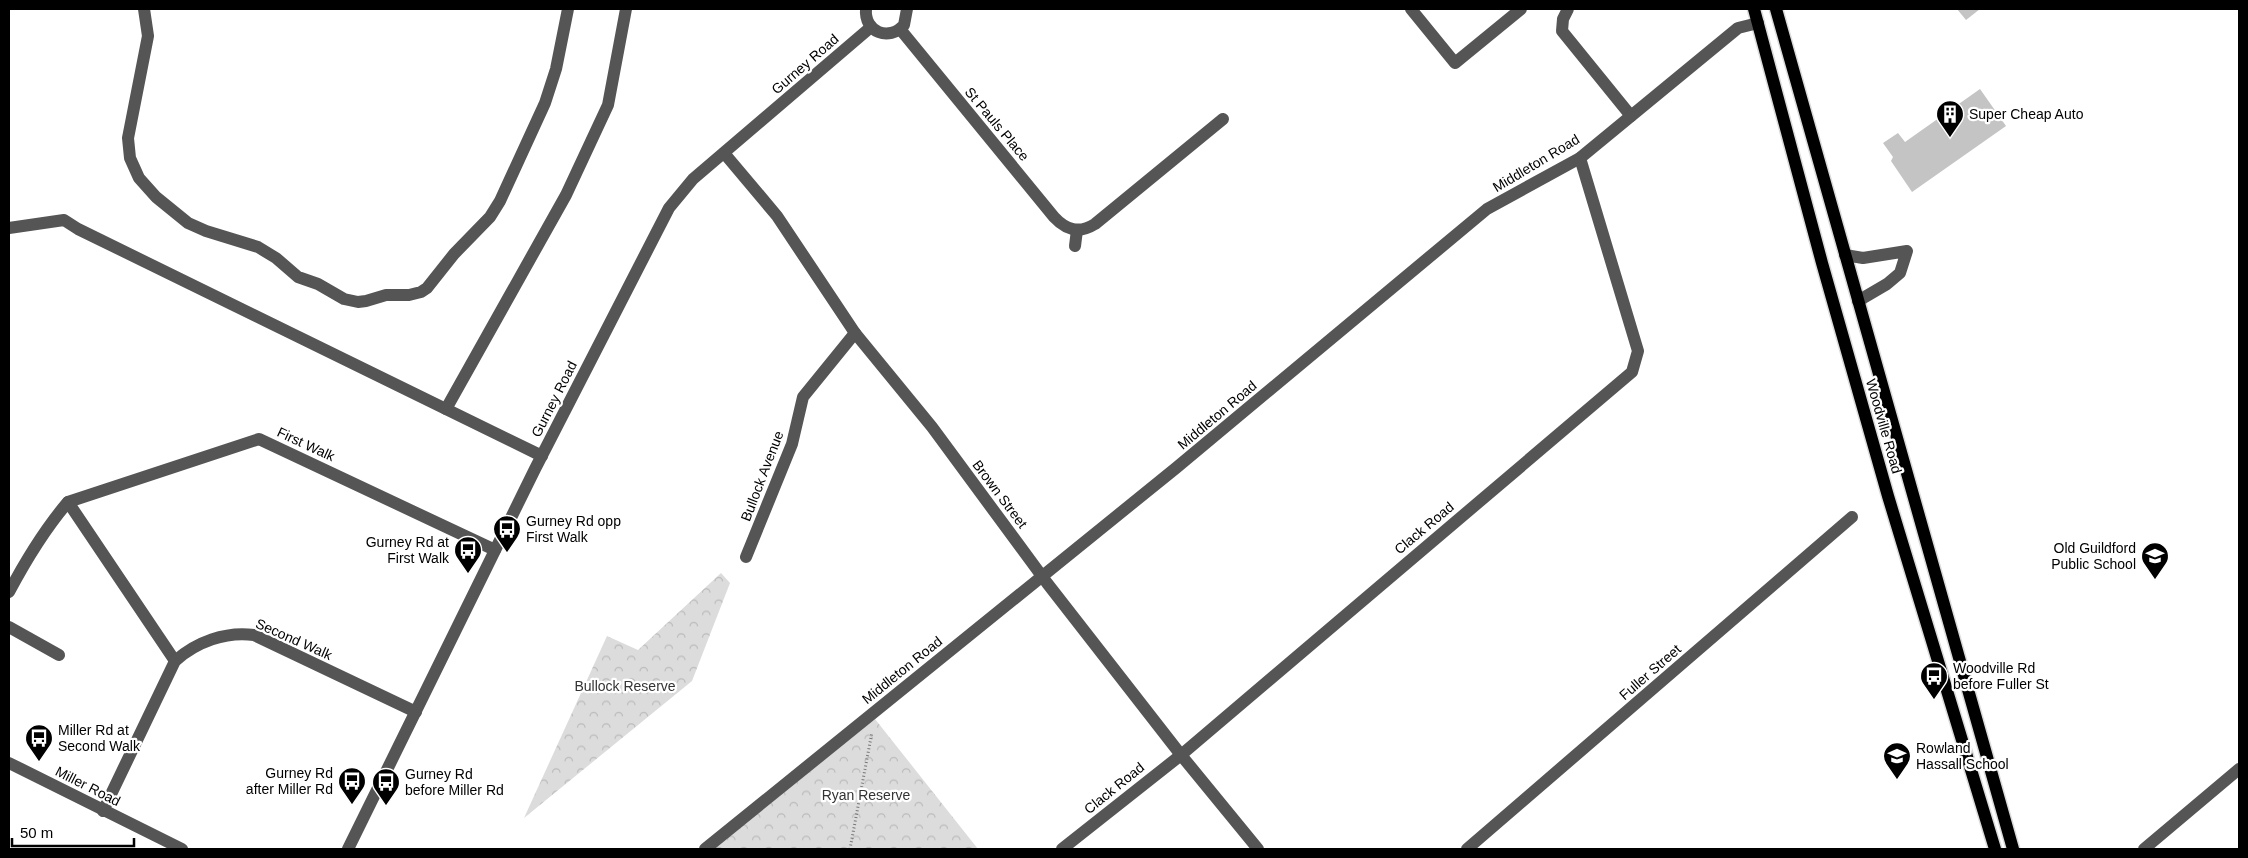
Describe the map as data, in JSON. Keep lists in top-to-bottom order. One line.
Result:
{"streets":{"main road":["Woodville Road"],"street":["Gurney Road","St Pauls Place","Middleton Road","First Walk","Bullock Avenue","Brown Street","Clack Road","Second Walk","Fuller Street","Miller Road"]},"crossings":[["Gurney Road","First Walk"],["Gurney Road","Brown Street"],["Gurney Road","Second Walk"],["Middleton Road","Woodville Road"],["Middleton Road","Brown Street"],["Middleton Road","Clack Road"],["Bullock Avenue","Brown Street"],["Brown Street","Clack Road"],["Second Walk","Miller Road"]],"parks":["Bullock Reserve","Ryan Reserve"],"places":{"building":["Super Cheap Auto"],"bus stop":["Gurney Rd opp First Walk","Gurney Rd at First Walk","Woodville Rd before Fuller St","Miller Rd at Second Walk","Gurney Rd after Miller Rd","Gurney Rd before Miller Rd"],"school or university":["Old Guildford Public School","Rowland Hassall School"]},"scale_bar":"50 m"}
